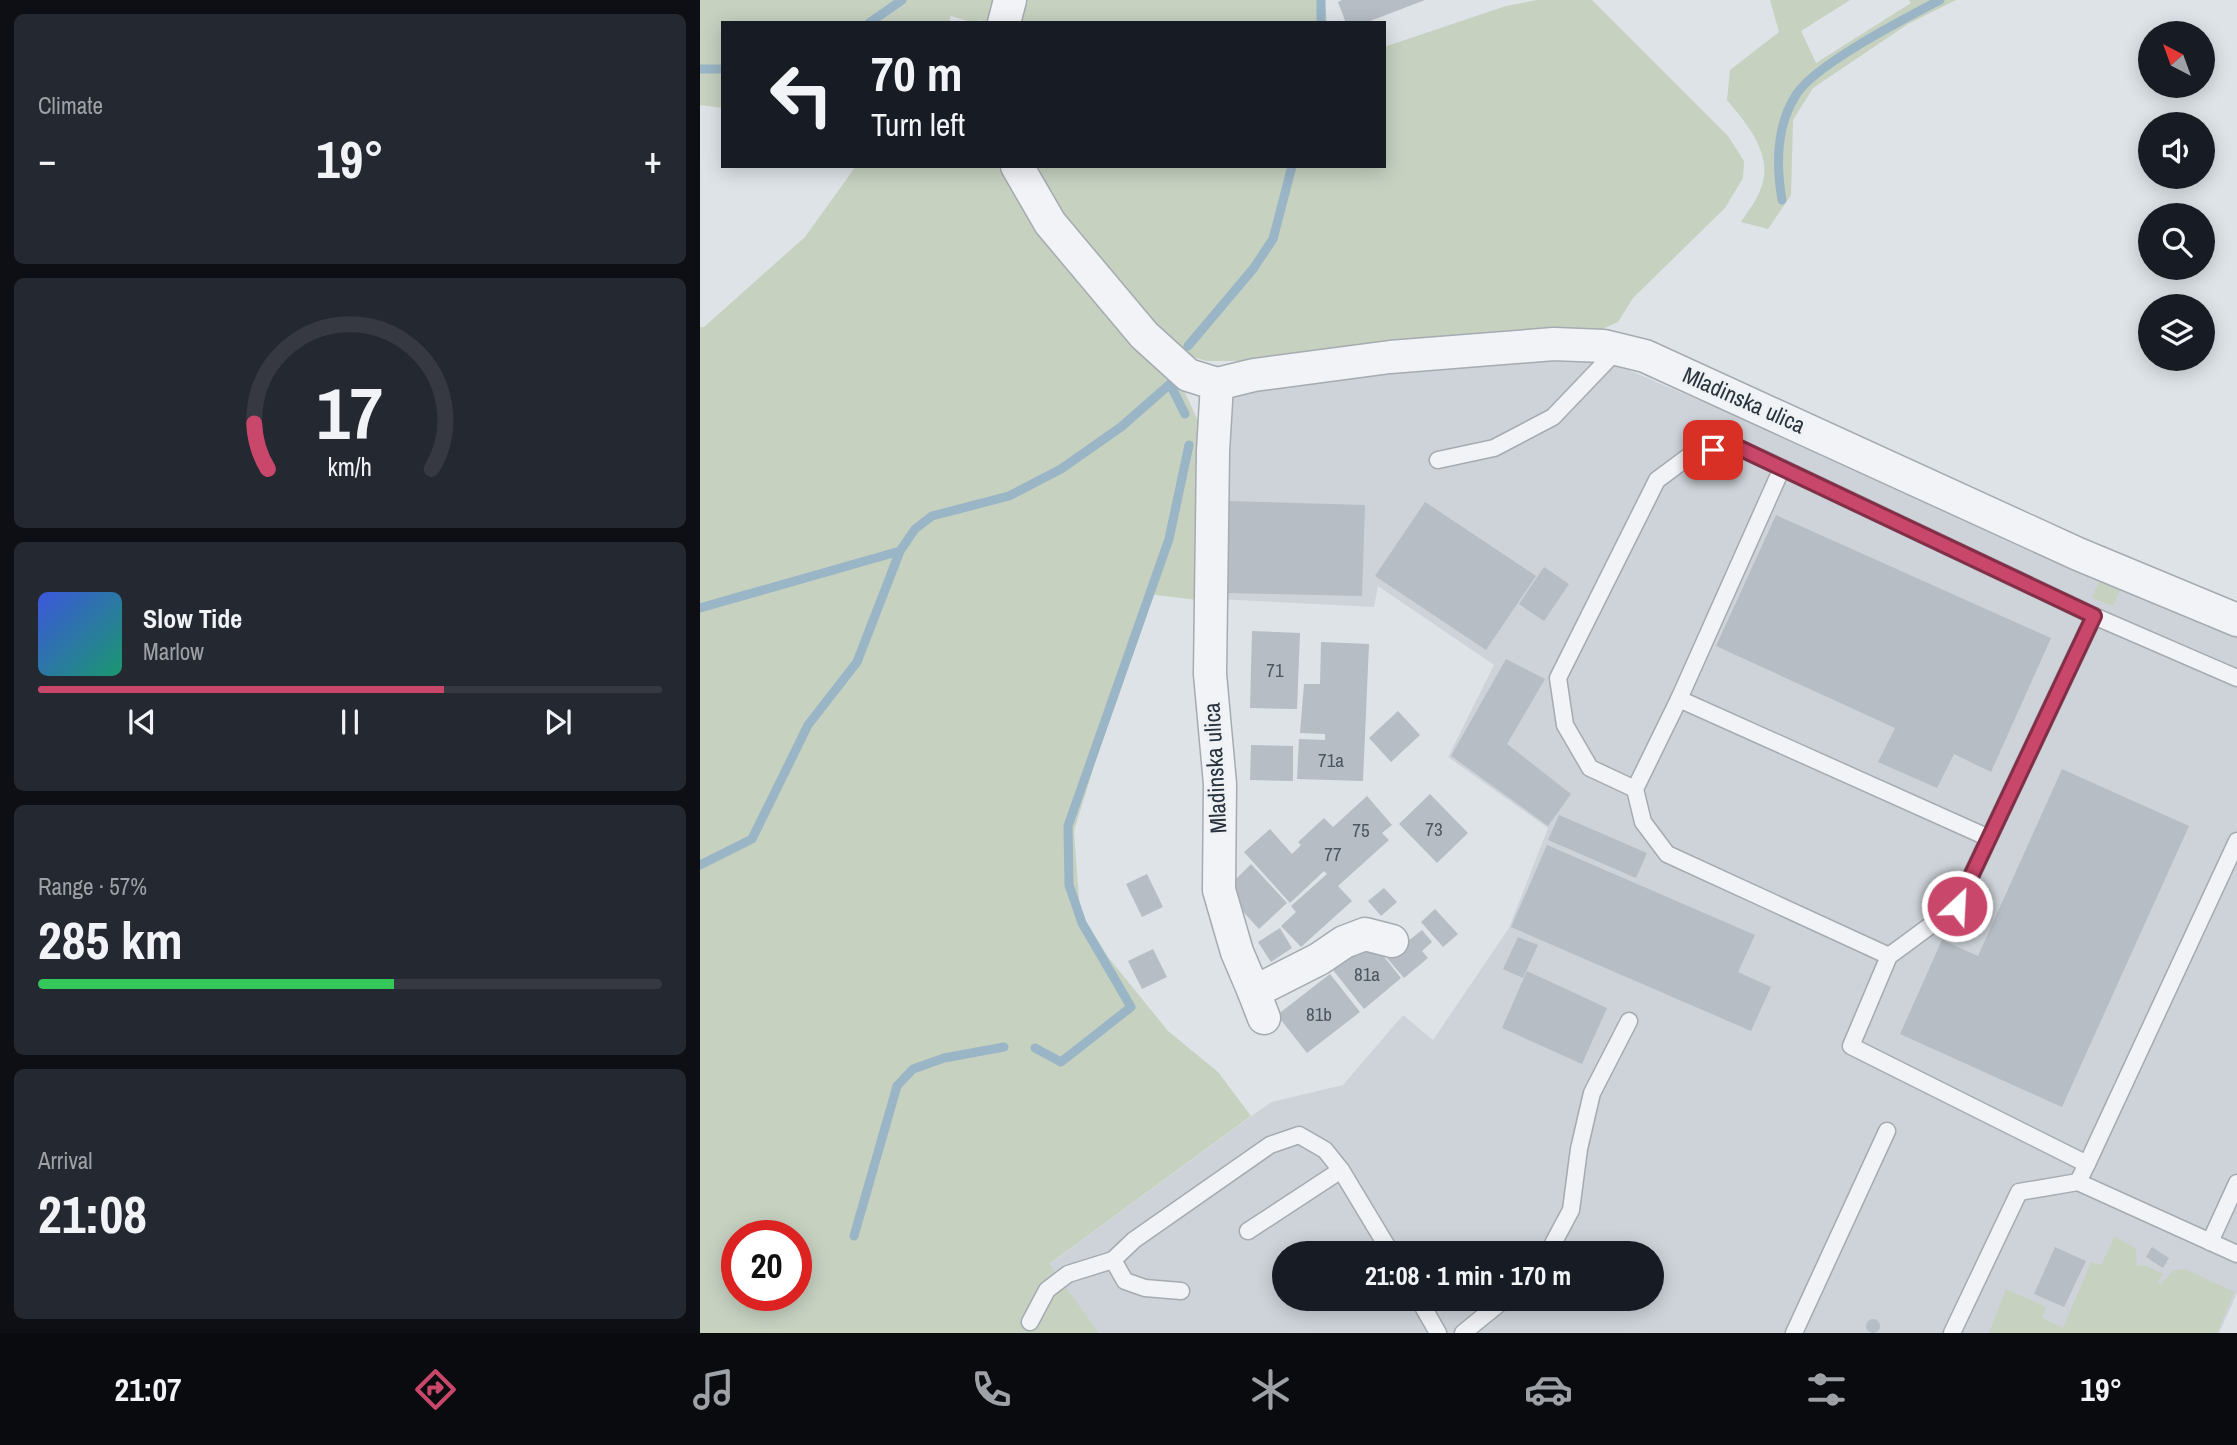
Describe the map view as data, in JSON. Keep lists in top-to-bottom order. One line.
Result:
{"streets":{"street":["Mladinska ulica"]},"house_numbers":["71","71a","73","75","77","81a","81b"],"north":"top left","page":{"tile":["Climate",["Range · 57%","285 km"],["Arrival","21:08"]],"turn":["70 m","Turn left"],"heat":["−","19°","+"],"song":["Slow Tide","Marlow"],"limit":"20","trip":"21:08 · 1 min · 170 m","tabs":["21:07","19°"],"gauge":["17","km/h"]}}
